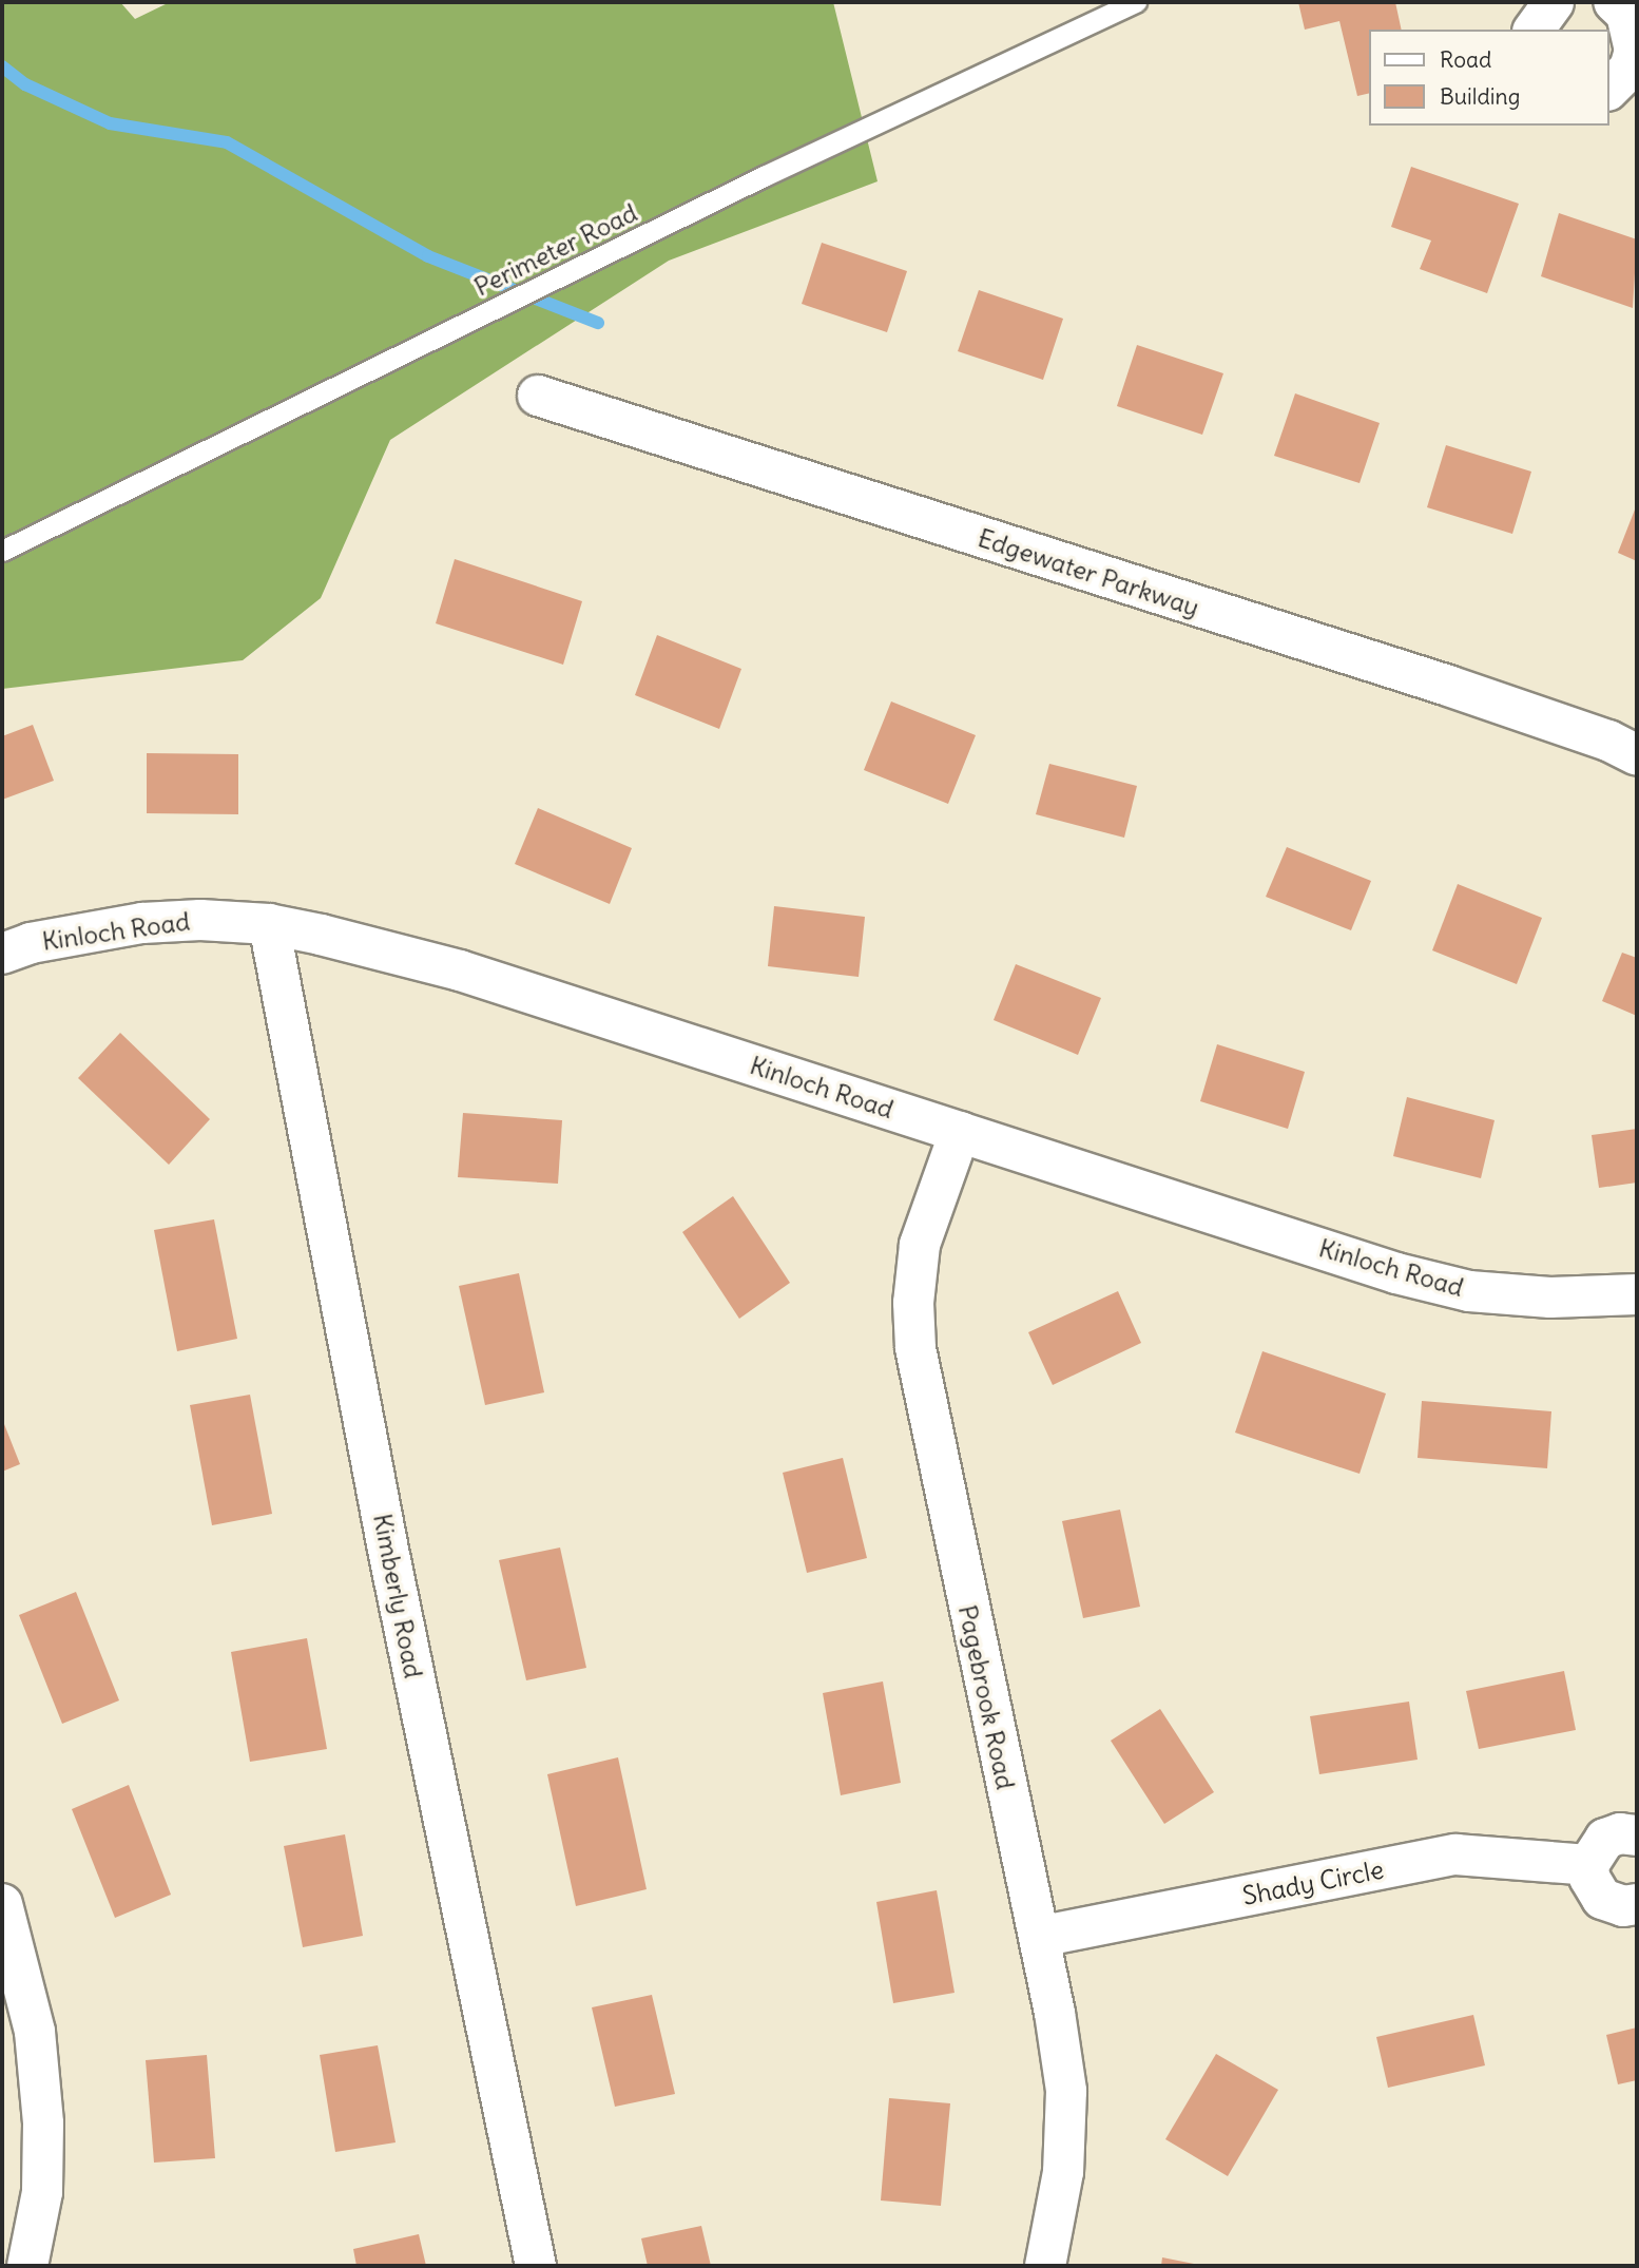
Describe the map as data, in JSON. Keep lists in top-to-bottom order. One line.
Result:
{"streets":{"street":["Edgewater Parkway","Kinloch Road","Kimberly Road","Pagebrook Road","Shady Circle"],"lane":["Perimeter Road"]},"crossings":[["Kinloch Road","Kimberly Road"],["Kinloch Road","Pagebrook Road"],["Pagebrook Road","Shady Circle"]],"legend":["Road","Building"]}
